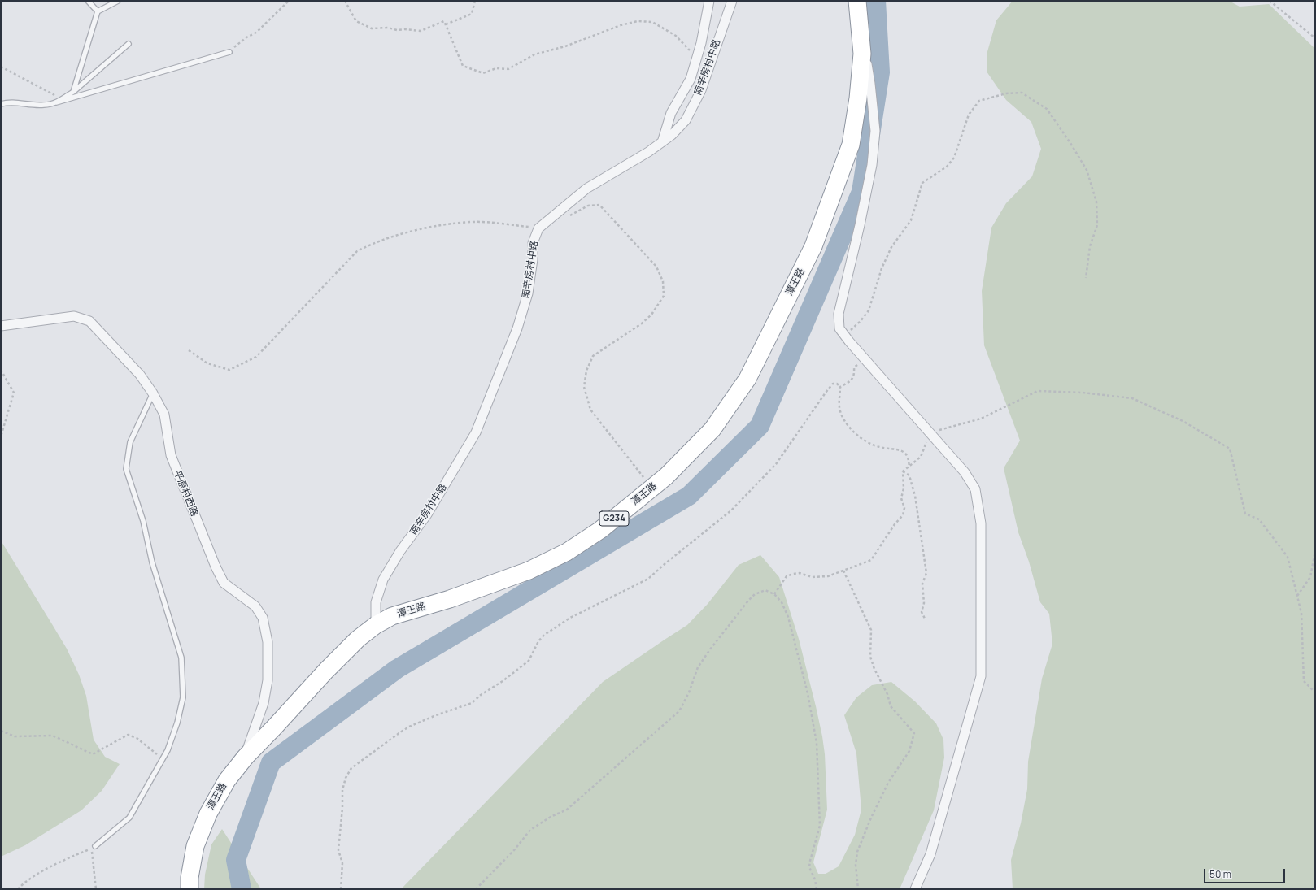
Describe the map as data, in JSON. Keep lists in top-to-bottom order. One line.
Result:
{"streets":{"highway":["潭王路","G234"],"street":["南辛房村中路","平原村西路"]},"crossings":[["南辛房村中路","潭王路"],["潭王路","平原村西路"]],"scale_bar":"50 m"}
